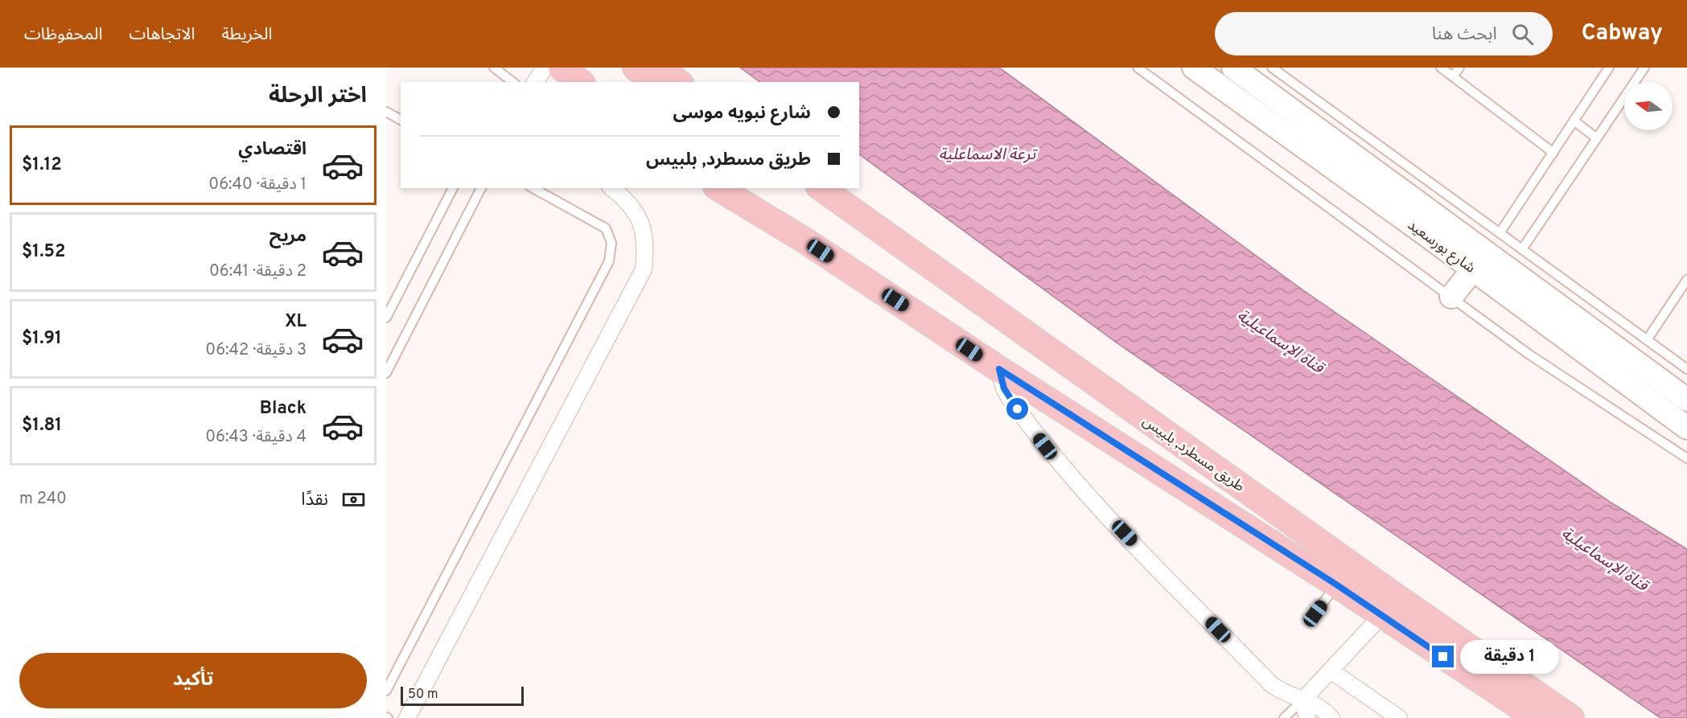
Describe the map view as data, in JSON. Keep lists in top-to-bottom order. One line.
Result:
{"streets":{"main road":["شارع بورسعيد","طريق مسطرد, بلبيس"]},"water":["ترعة الاسماعلية","قناة الإسماعيلية"],"scale_bar":"50 m","north":"left","page":{"header":"Cabway","search":"ابحث هنا","nav":["الخريطة","الاتجاهات","المحفوظات"],"heading":"اختر الرحلة","banner":["شارع نبويه موسى","طريق مسطرد, بلبيس"],"list":[{"name":"اقتصادي","note":"1 دقيقة · 06:40","value":"$1.12"},{"name":"مريح","note":"2 دقيقة · 06:41","value":"$1.52"},{"name":"XL","note":"3 دقيقة · 06:42","value":"$1.91"},{"name":"Black","note":"4 دقيقة · 06:43","value":"$1.81"}],"pay":["نقدًا","240 m"],"bubble":"1 دقيقة","buttons":"تأكيد","scale":"50 m"}}
